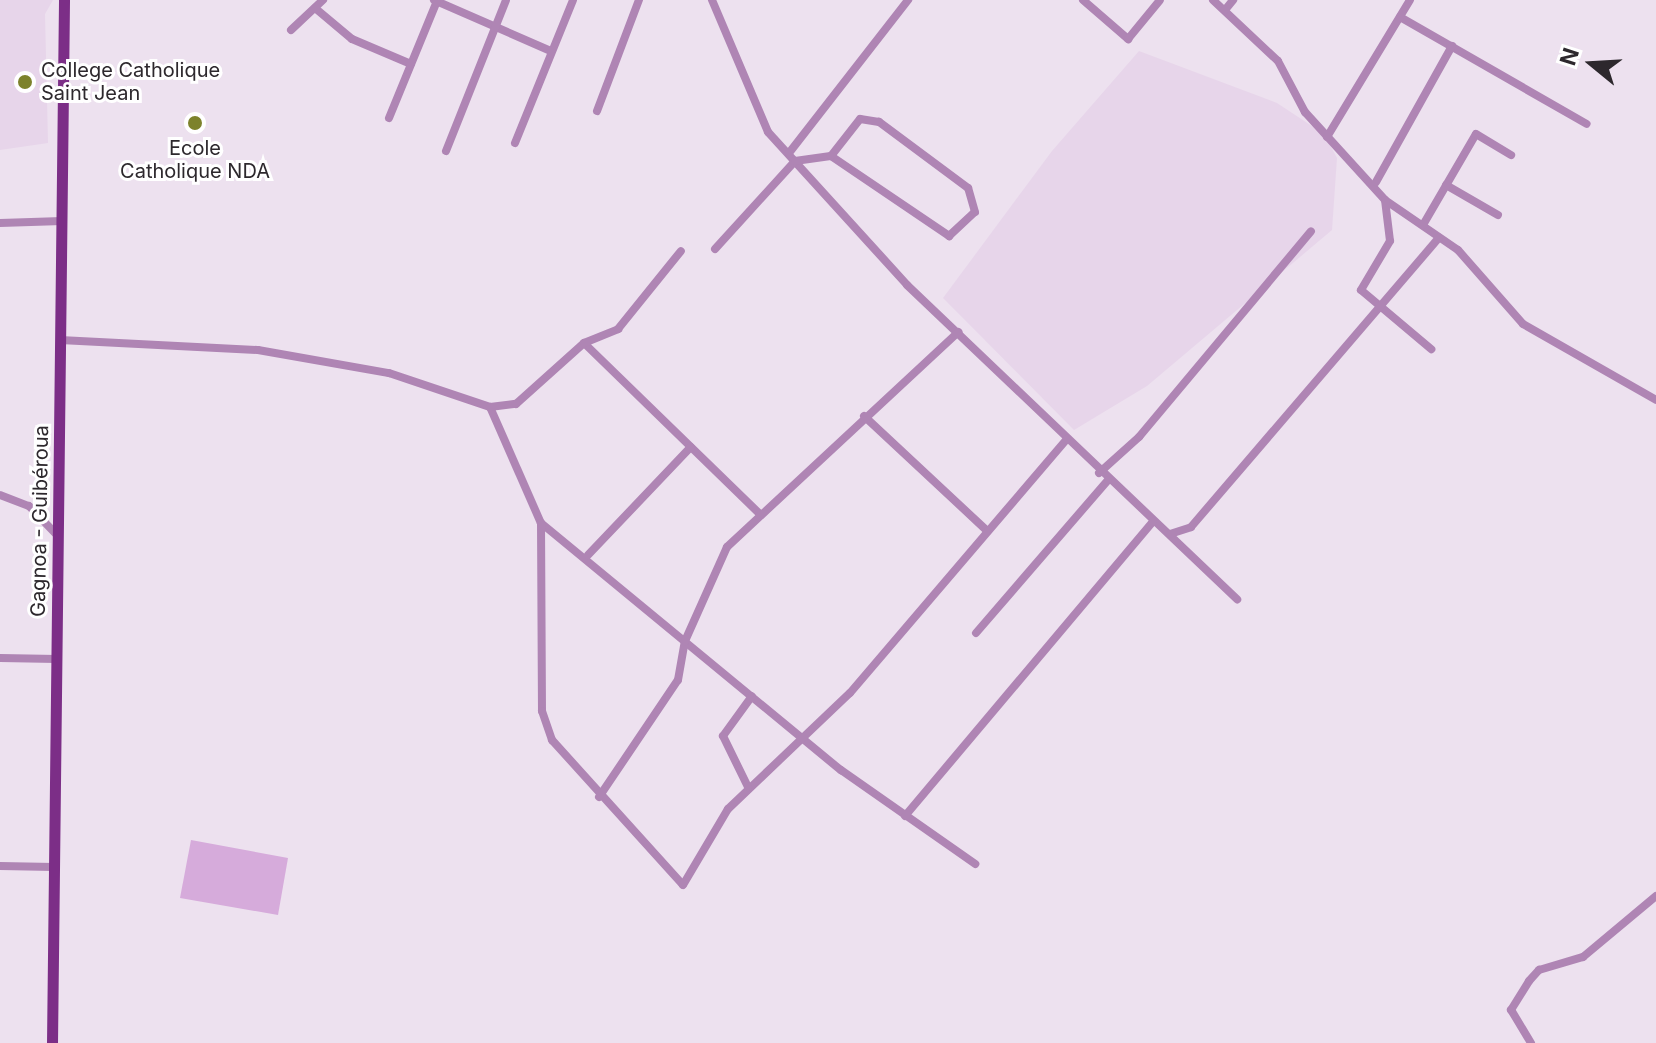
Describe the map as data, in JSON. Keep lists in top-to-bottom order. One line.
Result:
{"streets":{"main road":["Gagnoa - Guibéroua"]},"places":["College Catholique Saint Jean","Ecole Catholique NDA"],"north":"left"}
